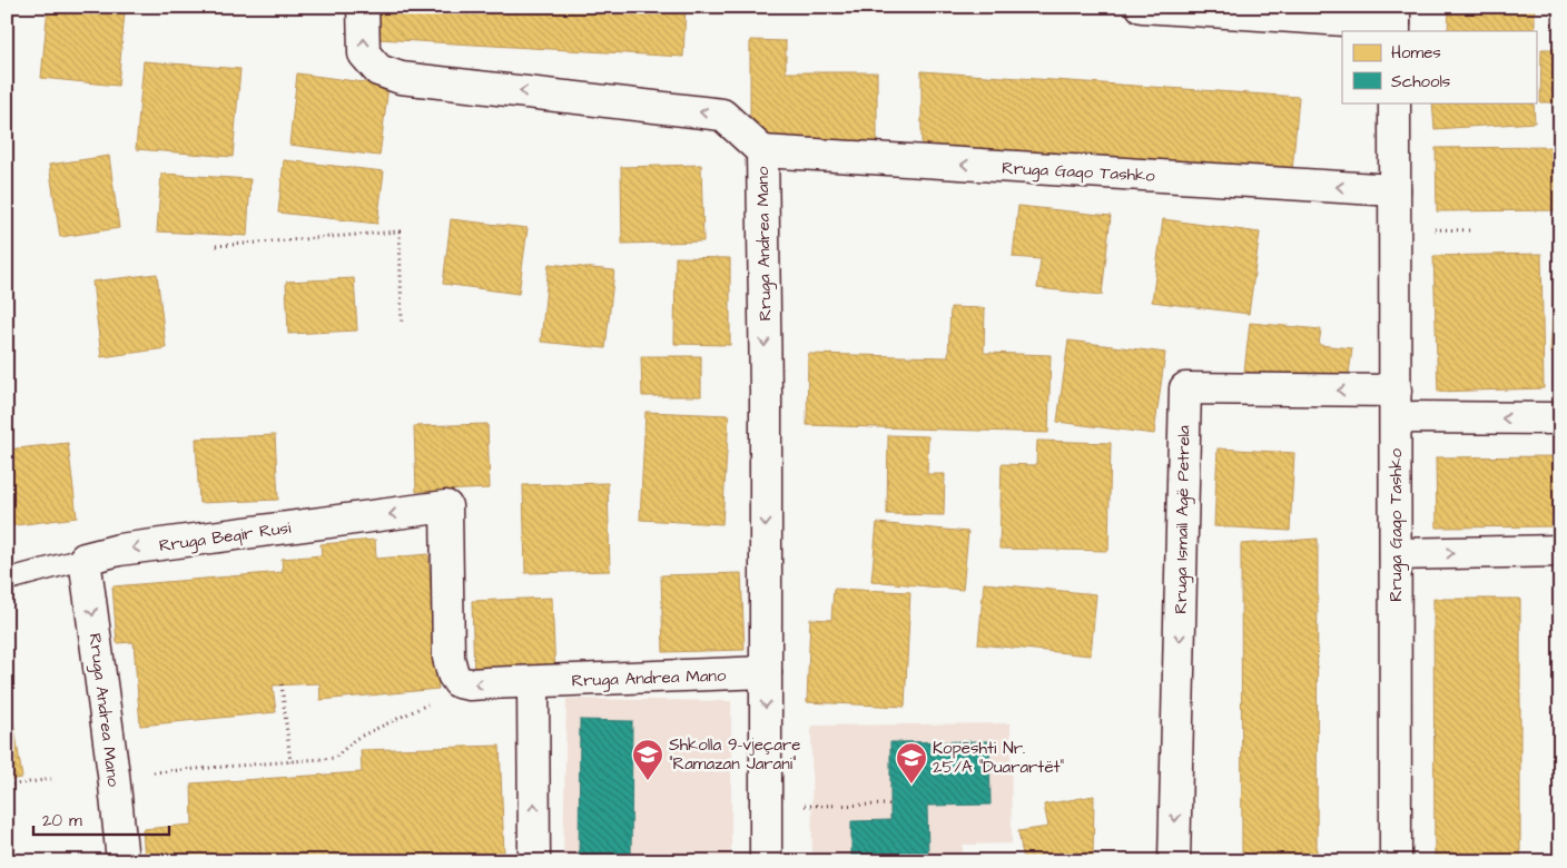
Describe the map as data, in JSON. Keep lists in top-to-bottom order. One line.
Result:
{"streets":{"street":["Rruga Gaqo Tashko","Rruga Andrea Mano","Rruga Ismail Agë Petrela","Rruga Beqir Rusi"]},"crossings":[["Rruga Gaqo Tashko","Rruga Andrea Mano"],["Rruga Gaqo Tashko","Rruga Ismail Agë Petrela"],["Rruga Andrea Mano","Rruga Beqir Rusi"]],"places":{"school or university":["Shkolla 9-vjeçare \"Ramazan Jarani\"","Kopështi Nr. 25/A \"Duarartët\""]},"legend":["Homes","Schools"],"scale_bar":"20 m"}
